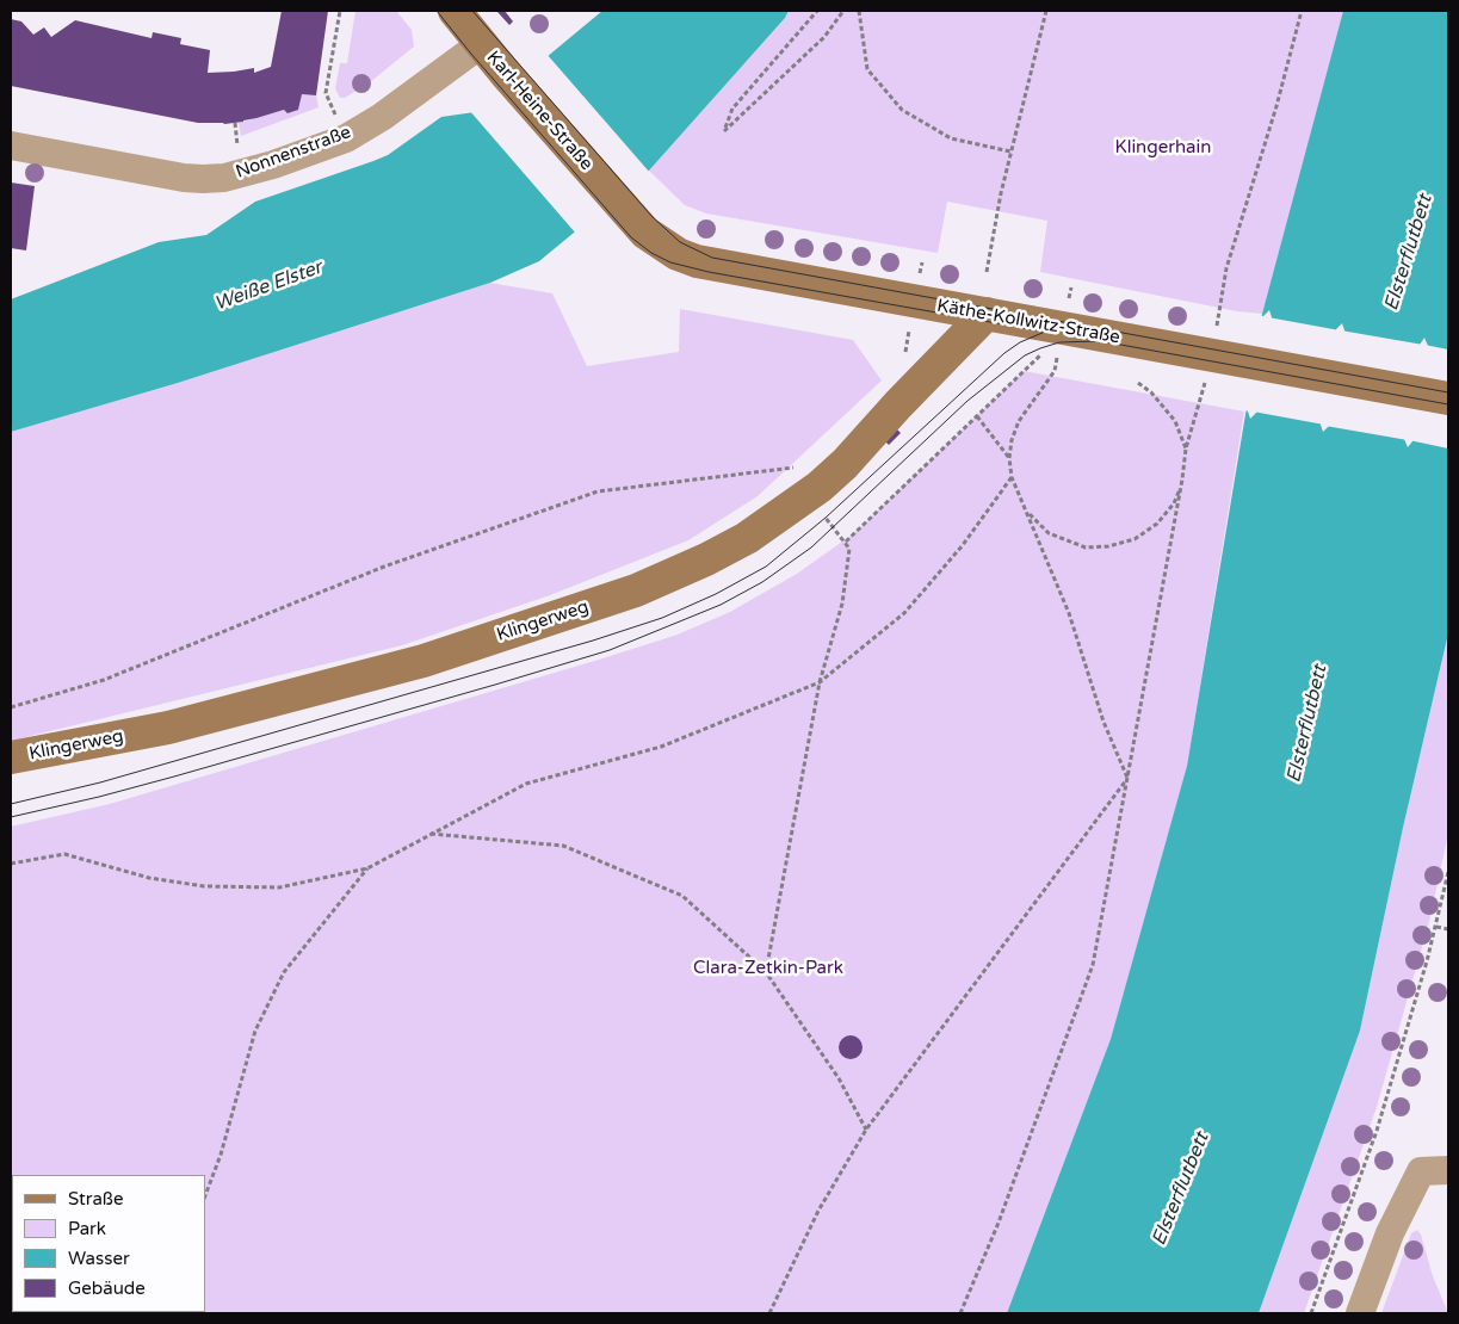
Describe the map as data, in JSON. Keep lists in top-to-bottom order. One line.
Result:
{"streets":{"main road":["Karl-Heine-Straße","Käthe-Kollwitz-Straße","Klingerweg"],"street":["Nonnenstraße"]},"crossings":[["Karl-Heine-Straße","Nonnenstraße"],["Karl-Heine-Straße","Käthe-Kollwitz-Straße"],["Käthe-Kollwitz-Straße","Klingerweg"]],"water":["Elsterflutbett","Weiße Elster"],"parks":["Klingerhain","Clara-Zetkin-Park"],"legend":["Straße","Park","Wasser","Gebäude"]}
